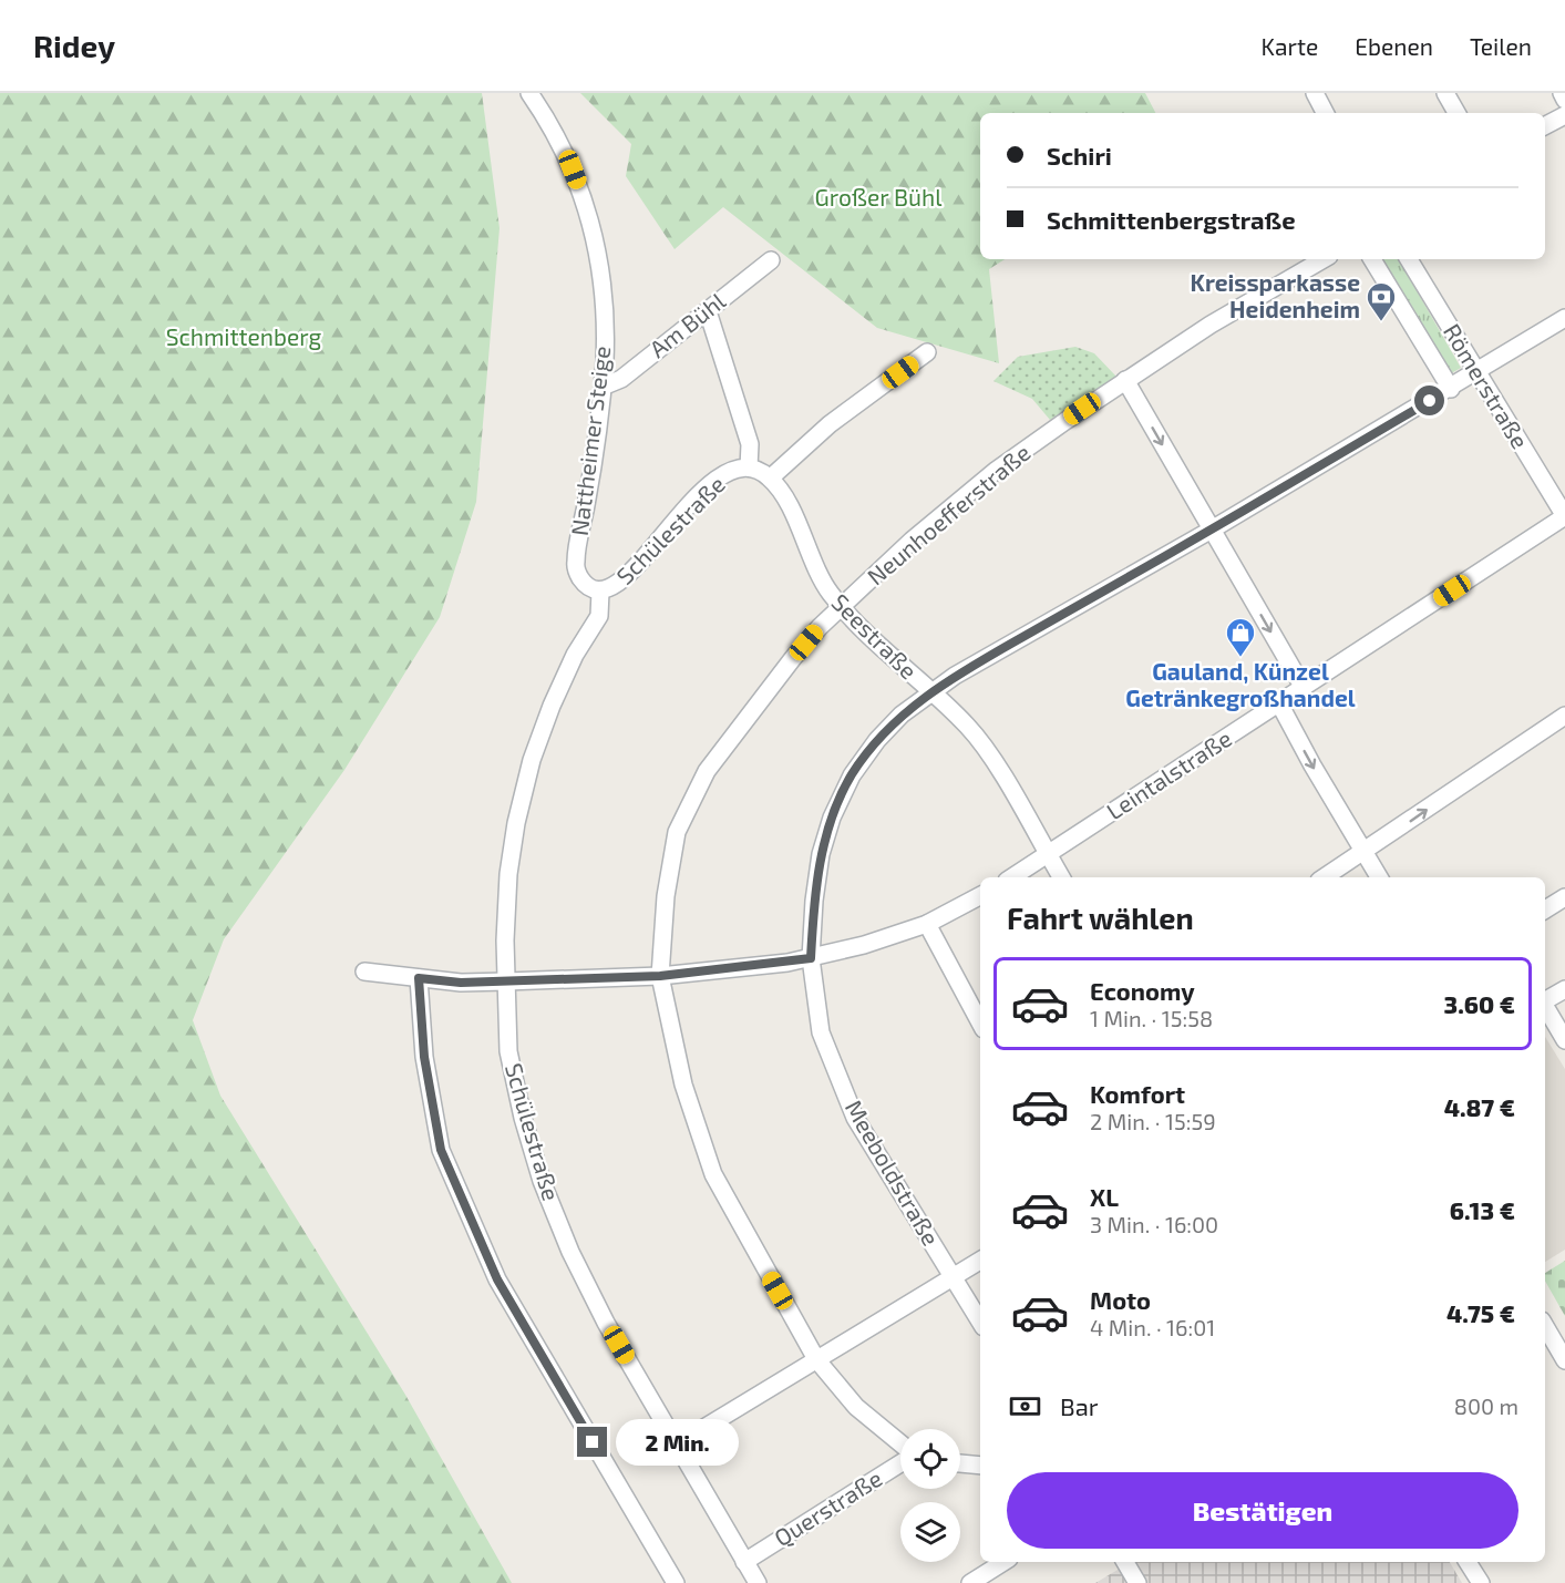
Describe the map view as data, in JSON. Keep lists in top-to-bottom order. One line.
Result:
{"streets":{"street":["Am Bühl","Römerstraße","Nattheimer Steige","Neunhoefferstraße","Schülestraße","Seestraße","Leintalstraße","Meeboldstraße","Querstraße"]},"crossings":[["Am Bühl","Nattheimer Steige"],["Römerstraße","Leintalstraße"],["Römerstraße","Meeboldstraße"],["Nattheimer Steige","Schülestraße"],["Neunhoefferstraße","Seestraße"],["Schülestraße","Seestraße"],["Schülestraße","Querstraße"],["Seestraße","Leintalstraße"],["Seestraße","Meeboldstraße"]],"parks":["Großer Bühl","Schmittenberg"],"places":{"bank":["Kreissparkasse Heidenheim"],"shop":["Gauland, Künzel Getränkegroßhandel"]},"page":{"header":"Ridey","nav":["Karte","Ebenen","Teilen"],"banner":["Schiri","Schmittenbergstraße"],"heading":"Fahrt wählen","list":[{"name":"Economy","note":"1 Min. · 15:58","value":"3.60 €"},{"name":"Komfort","note":"2 Min. · 15:59","value":"4.87 €"},{"name":"XL","note":"3 Min. · 16:00","value":"6.13 €"},{"name":"Moto","note":"4 Min. · 16:01","value":"4.75 €"}],"pay":["Bar","800 m"],"bubble":"2 Min.","buttons":"Bestätigen"}}
